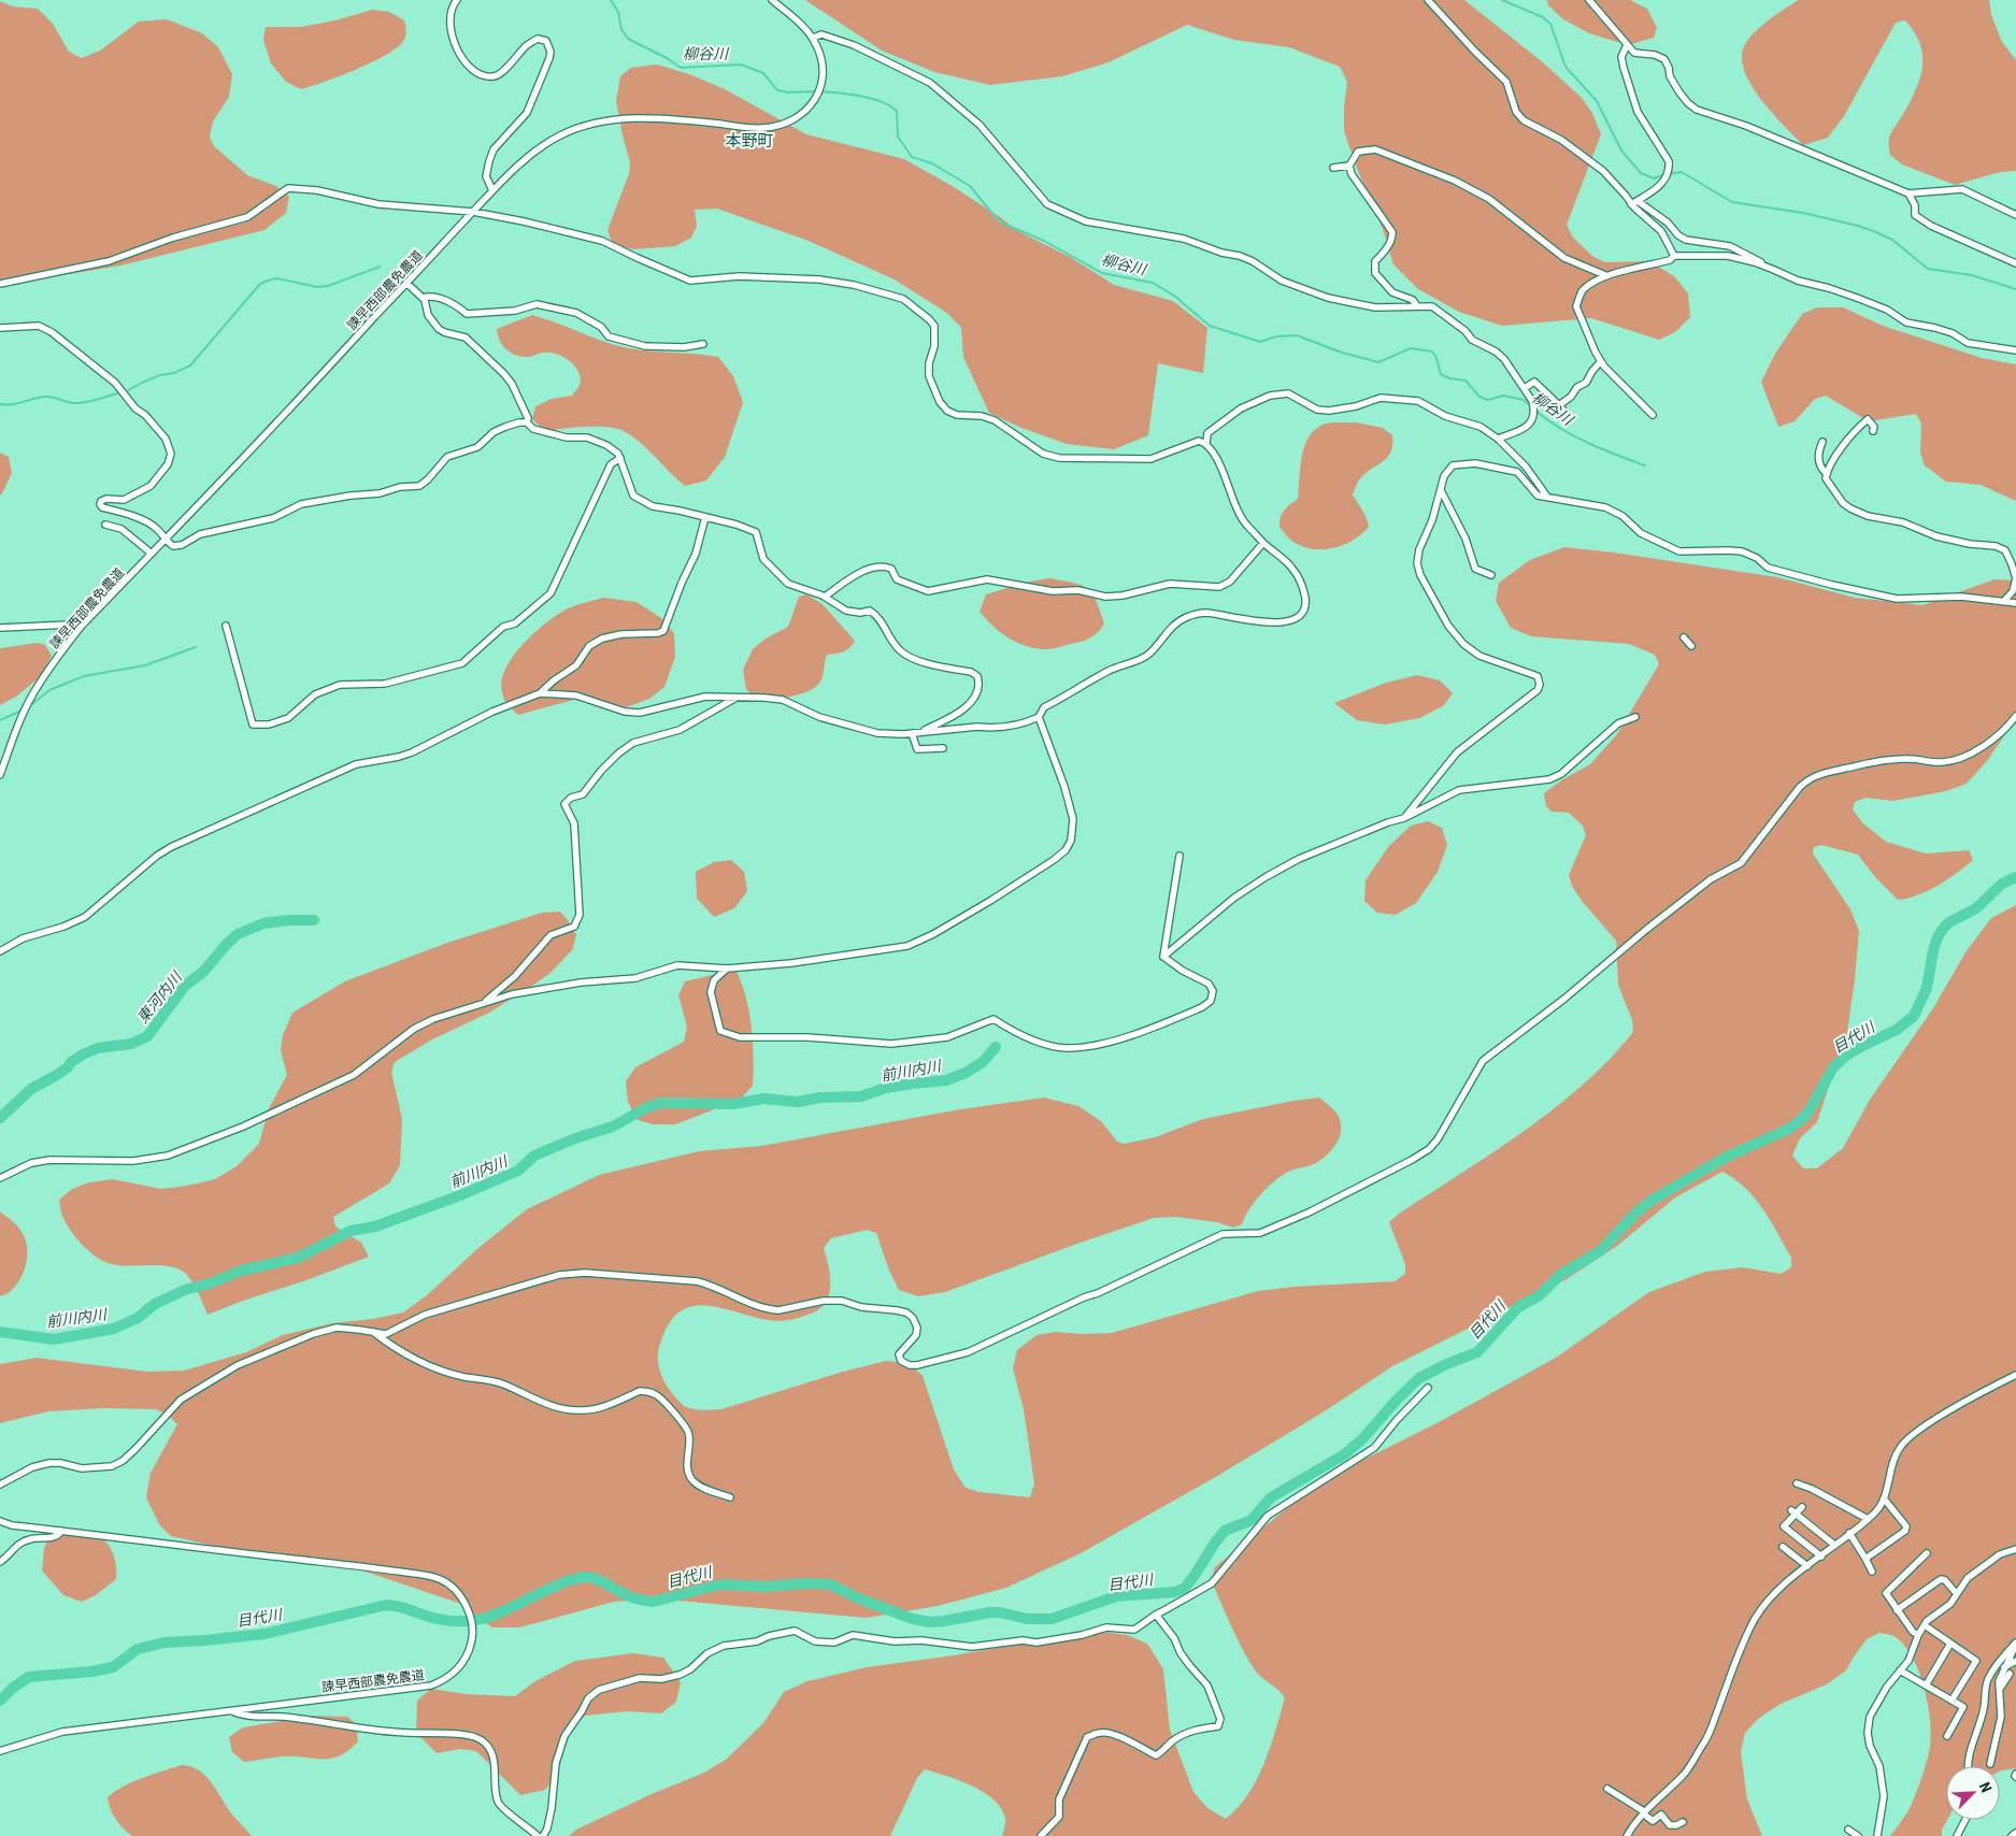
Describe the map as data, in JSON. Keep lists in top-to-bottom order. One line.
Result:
{"streets":{"street":["諫早西部農免農道"]},"districts":["本野町"],"water":["柳谷川","東河内川","目代川","前川内川"],"north":"top right"}
